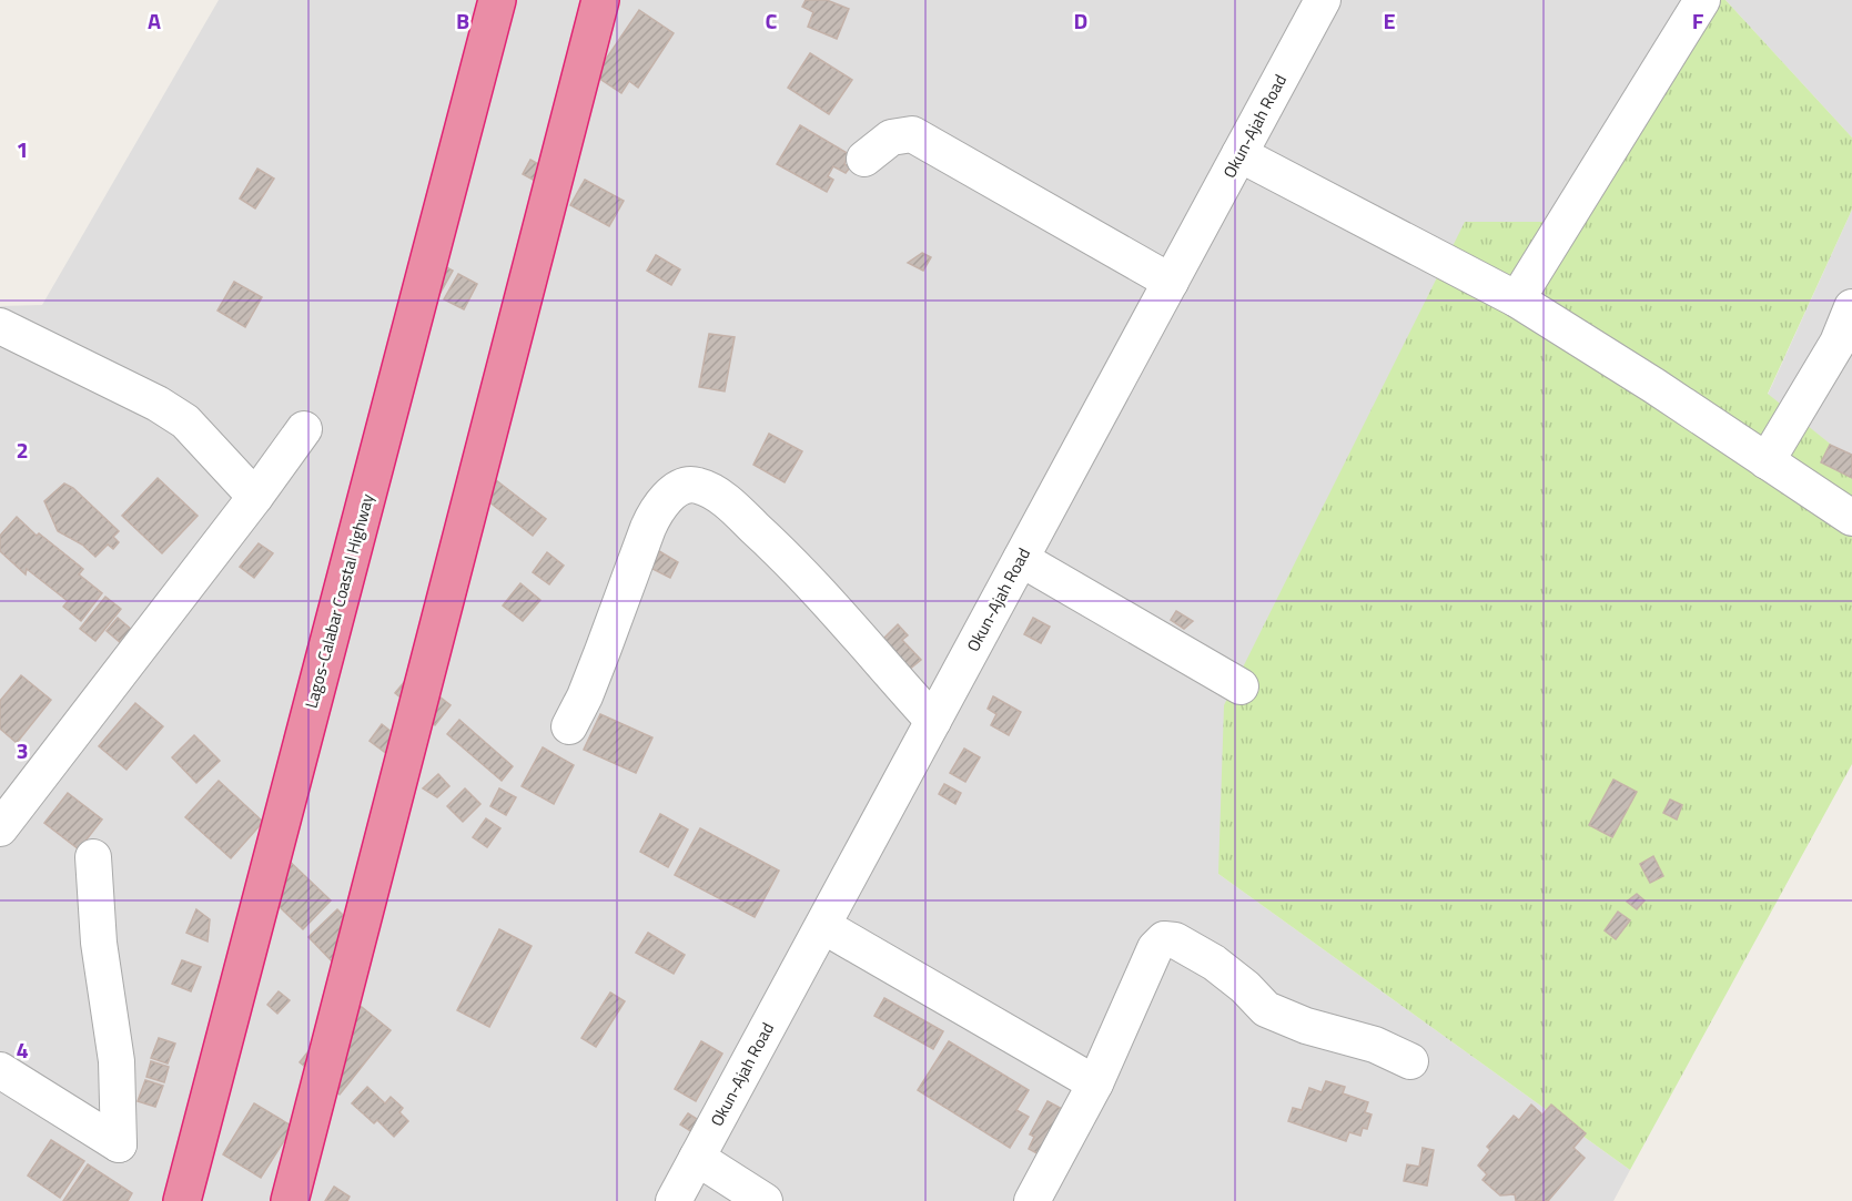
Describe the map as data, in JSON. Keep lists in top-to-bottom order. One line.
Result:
{"streets":{"highway":["Lagos-Calabar Coastal Highway"],"street":["Okun-Ajah Road"]},"grid":{"columns":["A","B","C","D","E","F"],"rows":["1","2","3","4"]}}
